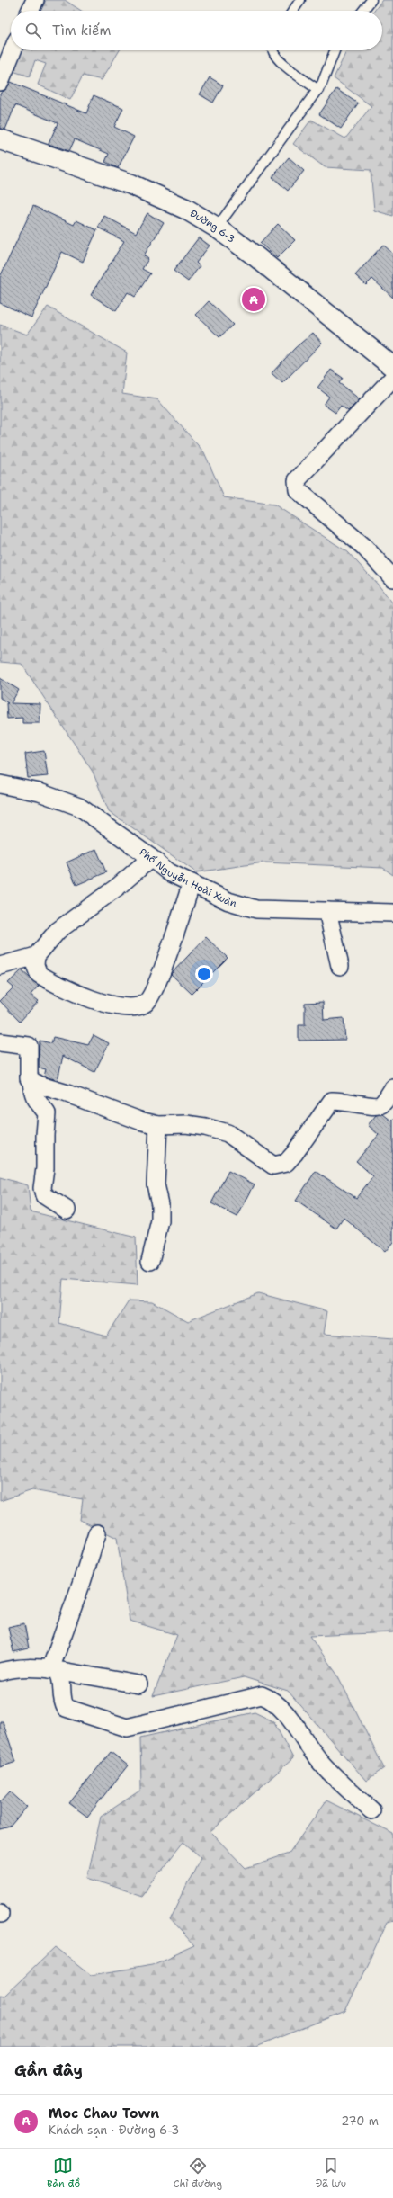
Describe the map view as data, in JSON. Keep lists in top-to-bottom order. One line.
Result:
{"streets":{"street":["Đường 6-3","Phố Nguyễn Hoài Xuân"]},"page":{"search":"Tìm kiếm","pins":"A","heading":"Gần đây","list":[{"mark":"A","name":"Moc Chau Town","note":"Khách sạn · Đường 6-3","value":"270 m"}],"nav":["Bản đồ","Chỉ đường","Đã lưu"]}}
